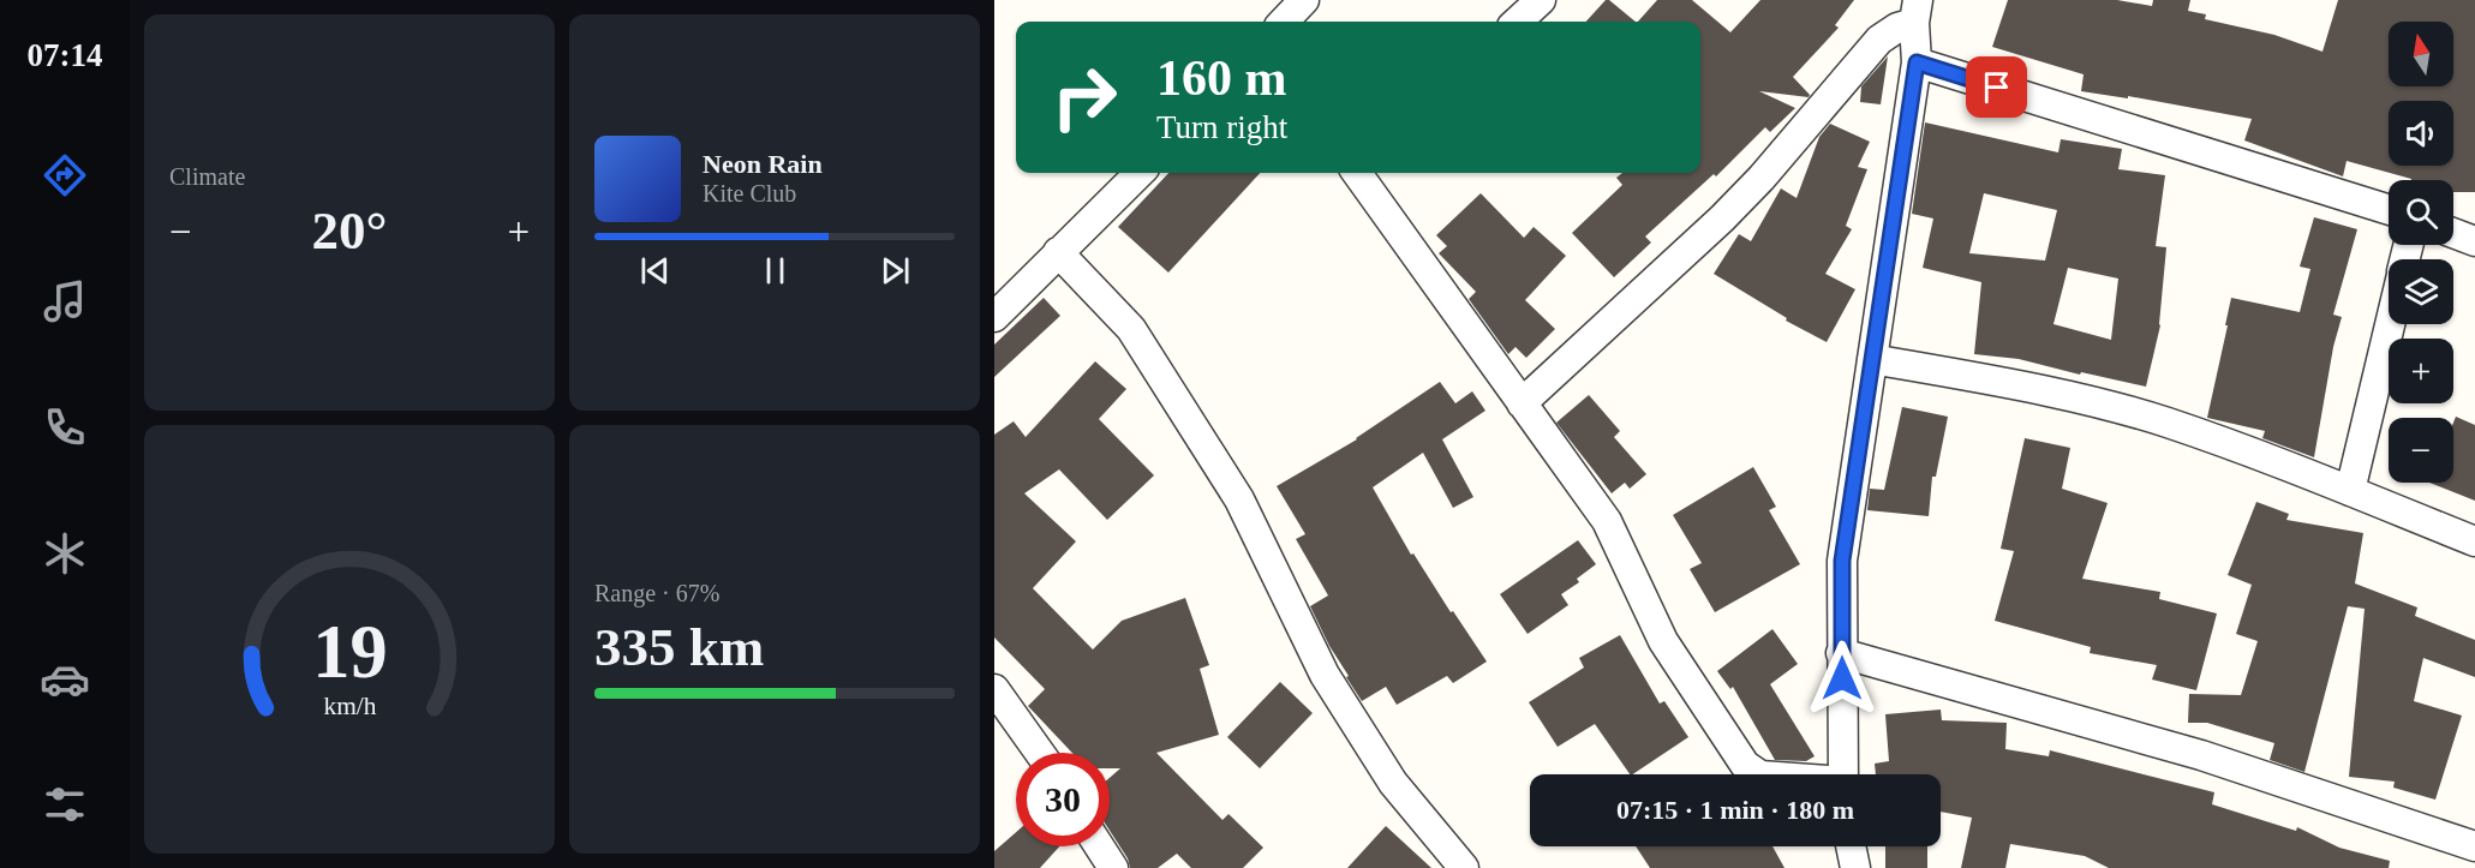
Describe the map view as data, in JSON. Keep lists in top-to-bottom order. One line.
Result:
{"north":"top","page":{"tabs":"07:14","tile":["Climate",["Range · 67%","335 km"]],"map_buttons":["+","−"],"turn":["160 m","Turn right"],"song":["Neon Rain","Kite Club"],"heat":["−","20°","+"],"limit":"30","trip":"07:15 · 1 min · 180 m","gauge":["19","km/h"]}}
